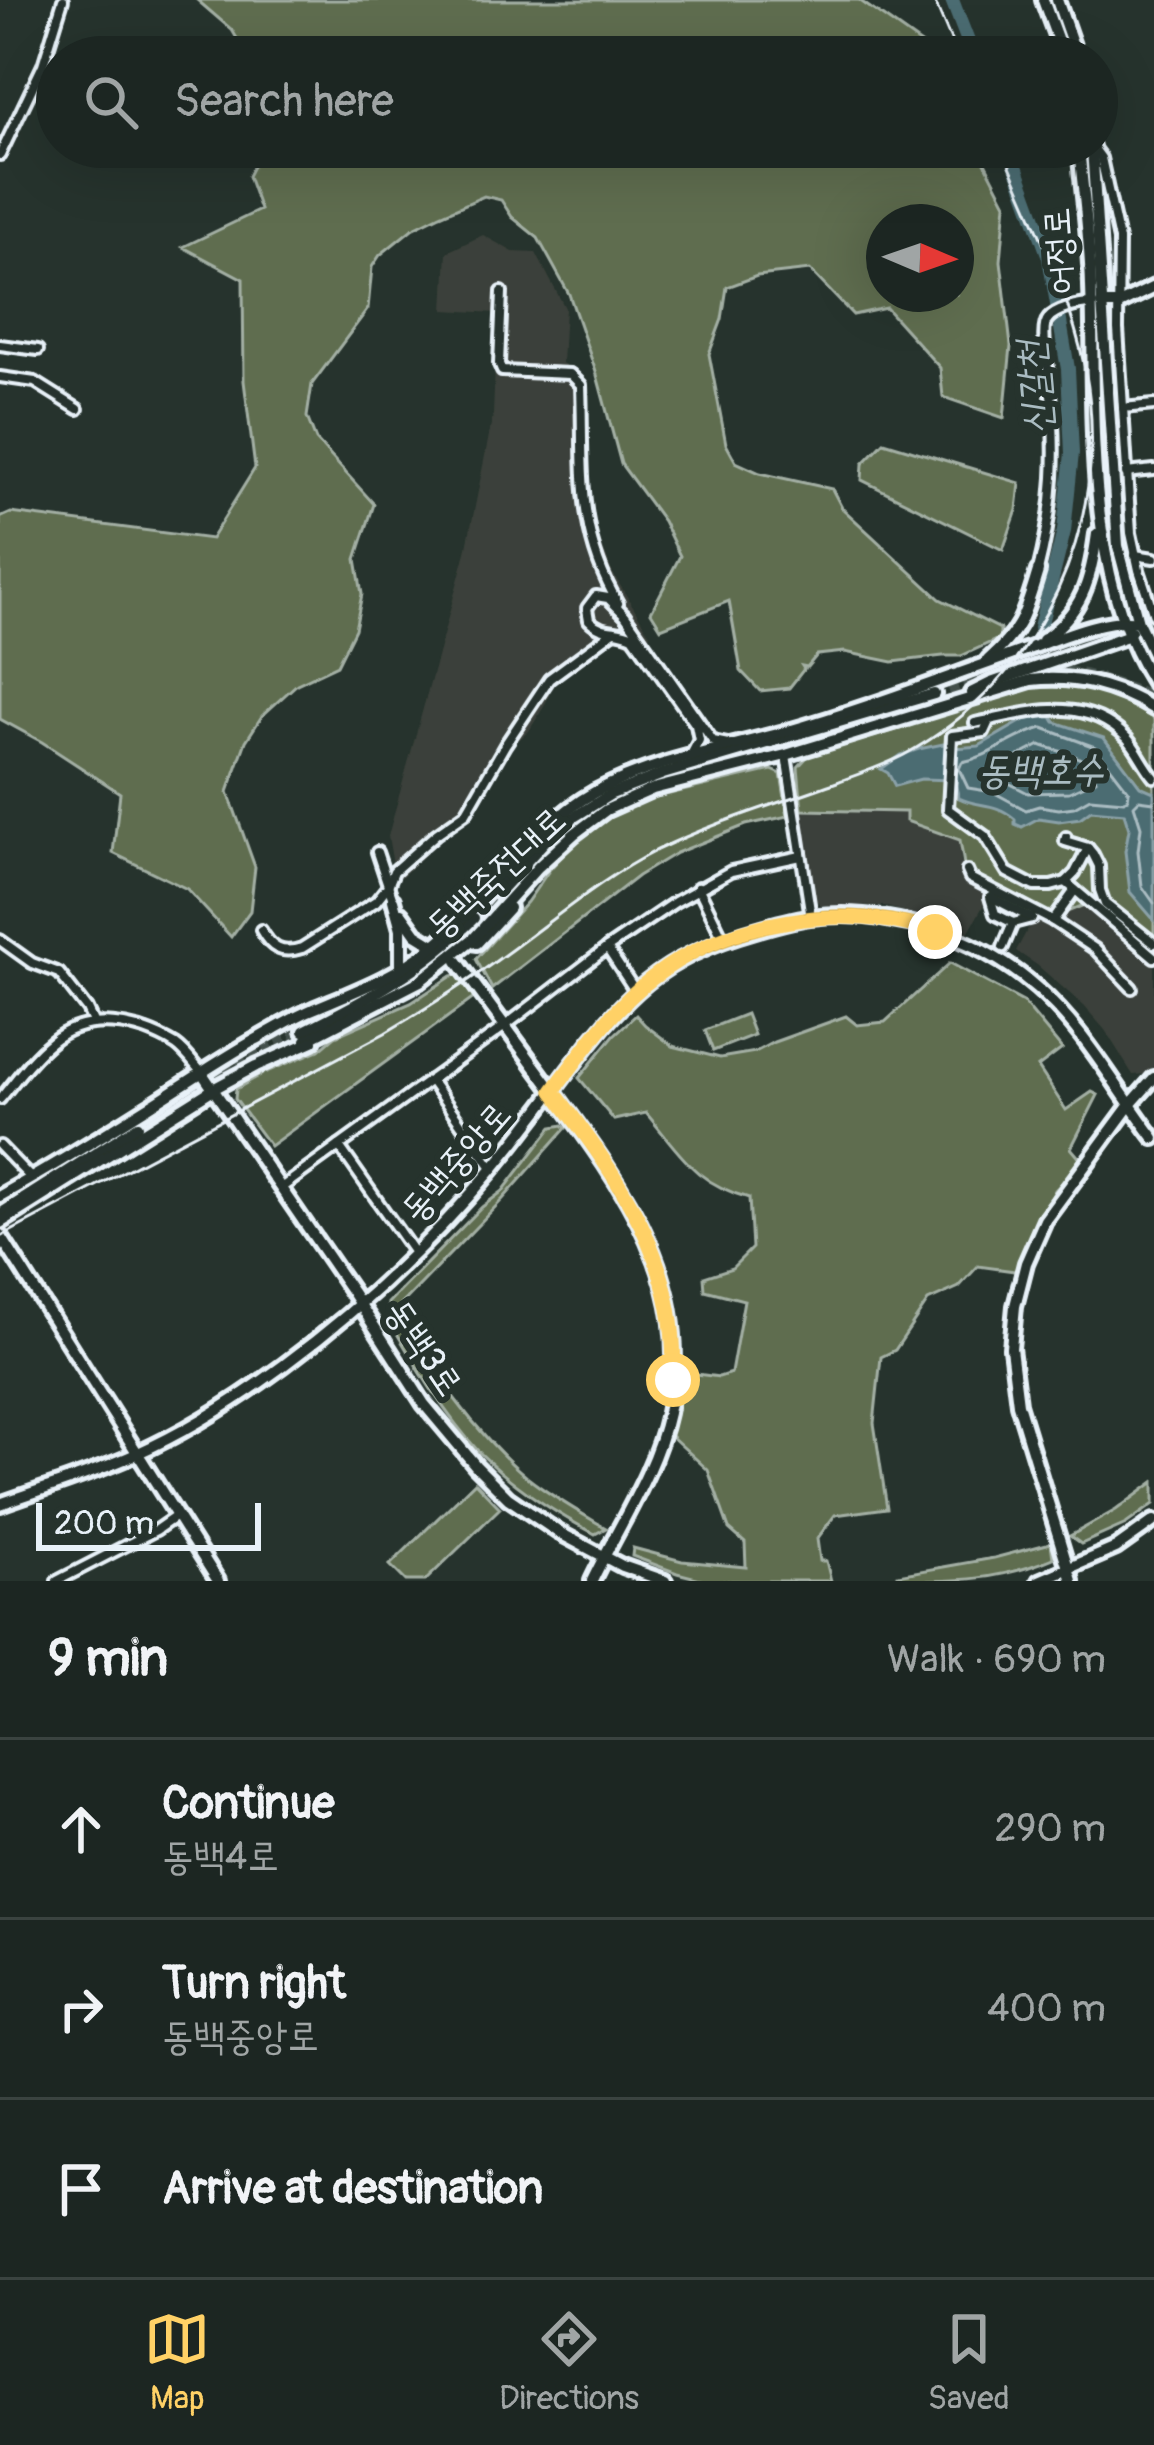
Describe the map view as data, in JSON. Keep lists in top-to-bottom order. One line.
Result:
{"streets":{"main road":["어정로","동백죽전대로","동백중앙로","동백3로"]},"crossings":[["동백중앙로","동백3로"]],"water":["신갈천","동백호수"],"scale_bar":"200 m","north":"right","page":{"search":"Search here","scale":"200 m","heading":["9 min","Walk · 690 m"],"list":[["Continue","동백4로","290 m"],["Turn right","동백중앙로","400 m"],"Arrive at destination"],"nav":["Map","Directions","Saved"]}}
